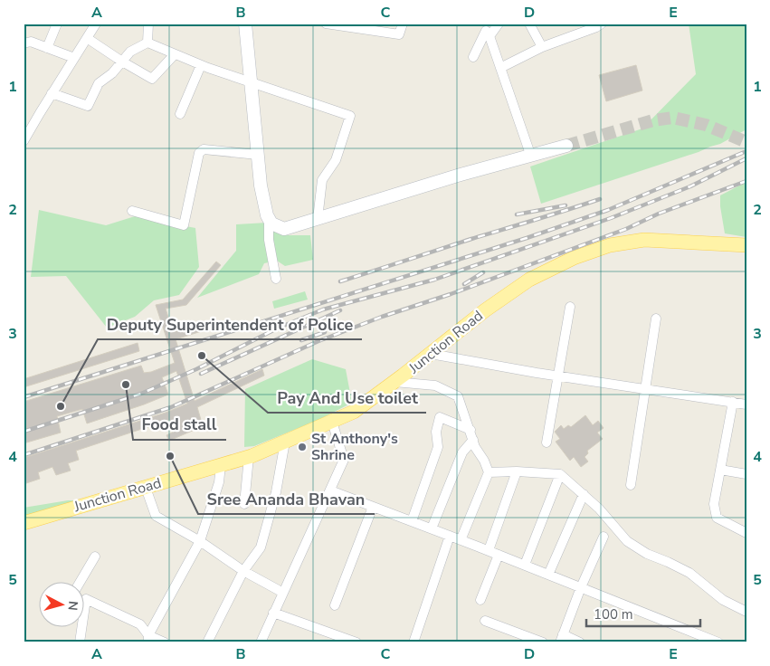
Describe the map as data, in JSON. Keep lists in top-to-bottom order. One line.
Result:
{"streets":{"main road":["Junction Road"]},"places":["Pay And Use toilet","Food stall","Deputy Superintendent of Police","St Anthony's Shrine","Sree Ananda Bhavan"],"scale_bar":"100 m","north":"right","grid":{"columns":["A","B","C","D","E"],"rows":["1","2","3","4","5"]}}
